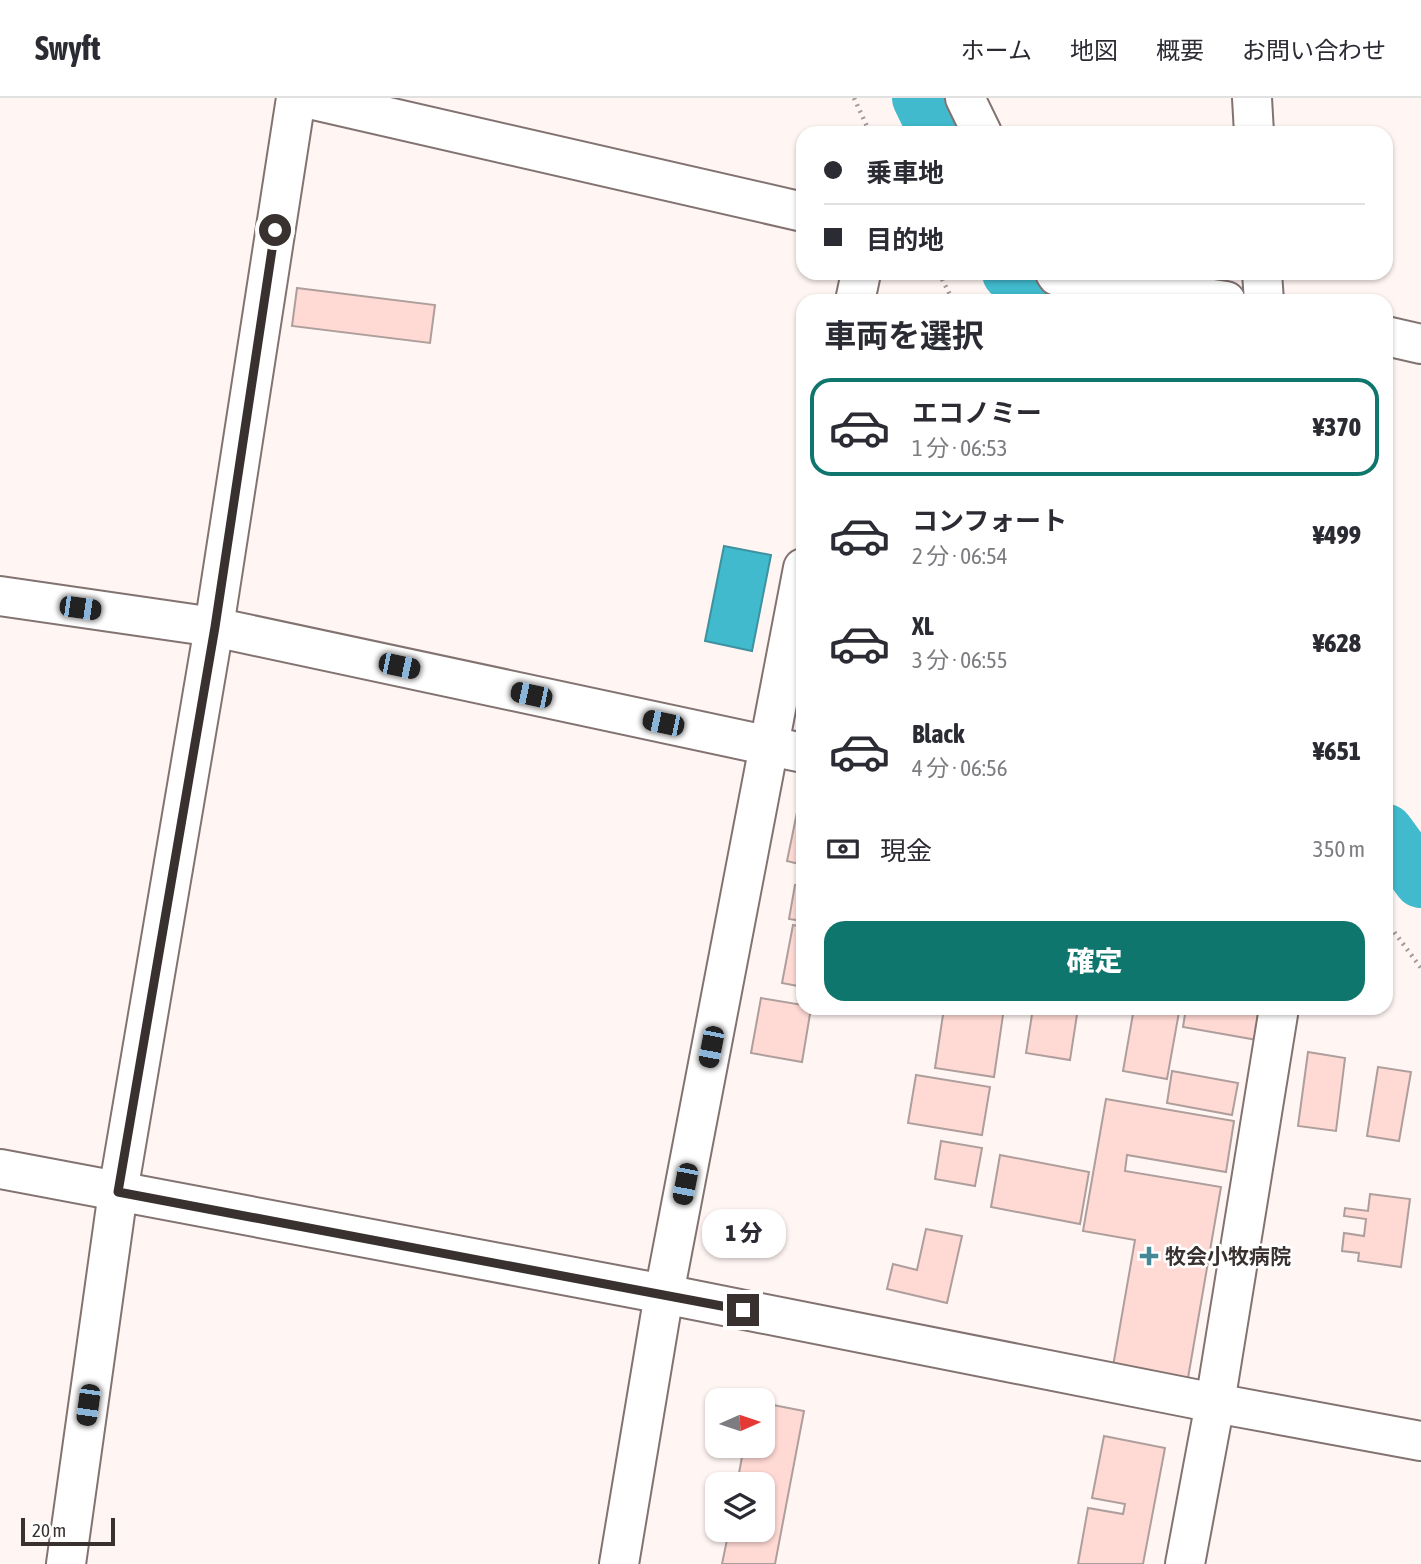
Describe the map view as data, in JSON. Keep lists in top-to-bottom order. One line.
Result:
{"places":{"health":["牧会小牧病院"]},"scale_bar":"20 m","north":"right","page":{"header":"Swyft","nav":["ホーム","地図","概要","お問い合わせ"],"banner":["乗車地","目的地"],"heading":"車両を選択","list":[{"name":"エコノミー","note":"1 分 · 06:53","value":"¥370"},{"name":"コンフォート","note":"2 分 · 06:54","value":"¥499"},{"name":"XL","note":"3 分 · 06:55","value":"¥628"},{"name":"Black","note":"4 分 · 06:56","value":"¥651"}],"pay":["現金","350 m"],"buttons":"確定","bubble":"1 分","scale":"20 m"}}
